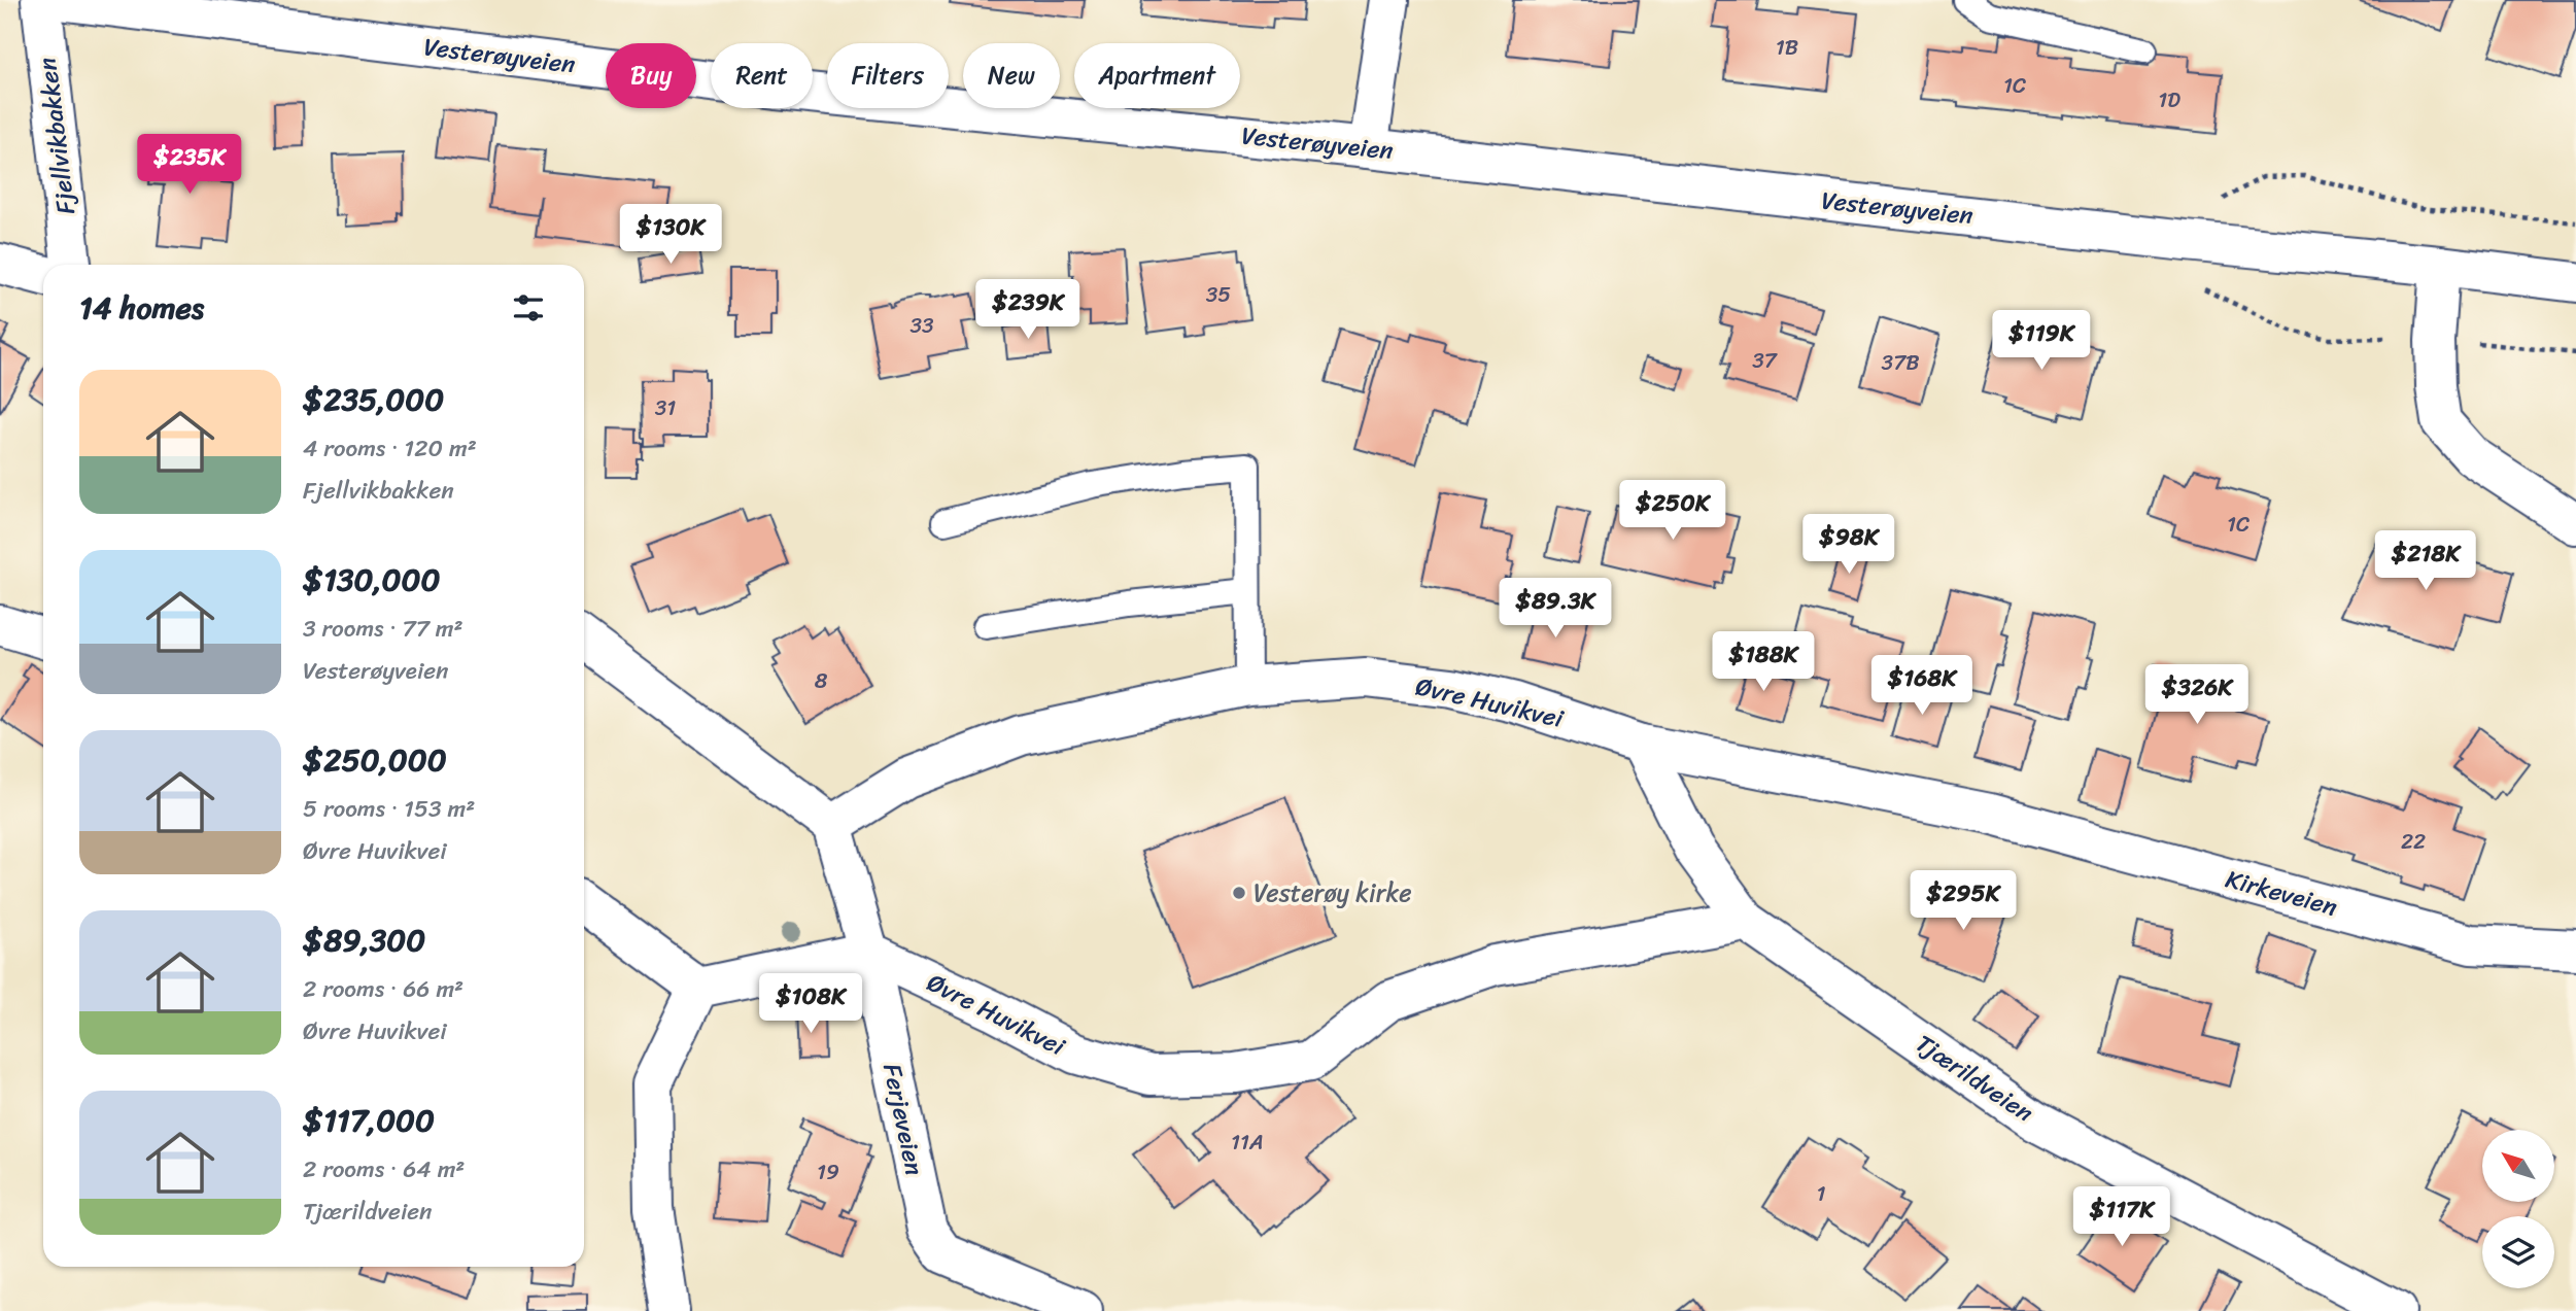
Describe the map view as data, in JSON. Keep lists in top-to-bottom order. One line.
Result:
{"streets":{"street":["Vesterøyveien","Fjellvikbakken","Øvre Huvikvei","Kirkeveien","Tjærildveien","Ferjeveien"]},"crossings":[["Øvre Huvikvei","Kirkeveien"],["Øvre Huvikvei","Tjærildveien"],["Øvre Huvikvei","Ferjeveien"]],"places":["Vesterøy kirke"],"house_numbers":["1B","1C","1D","35","33","37","37B","31","1C","8","22","11A","19","1"],"north":"top left","page":{"chip":["Buy","Rent","Filters","New","Apartment"],"price":["$235K","$130K","$239K","$119K","$250K","$98K","$218K","$89.3K","$188K","$168K","$326K","$295K","$108K","$117K"],"heading":"14 homes","list":[{"name":"$235,000","note":"4 rooms · 120 m² · Fjellvikbakken"},{"name":"$130,000","note":"3 rooms · 77 m² · Vesterøyveien"},{"name":"$250,000","note":"5 rooms · 153 m² · Øvre Huvikvei"},{"name":"$89,300","note":"2 rooms · 66 m² · Øvre Huvikvei"},{"name":"$117,000","note":"2 rooms · 64 m² · Tjærildveien"}]}}
